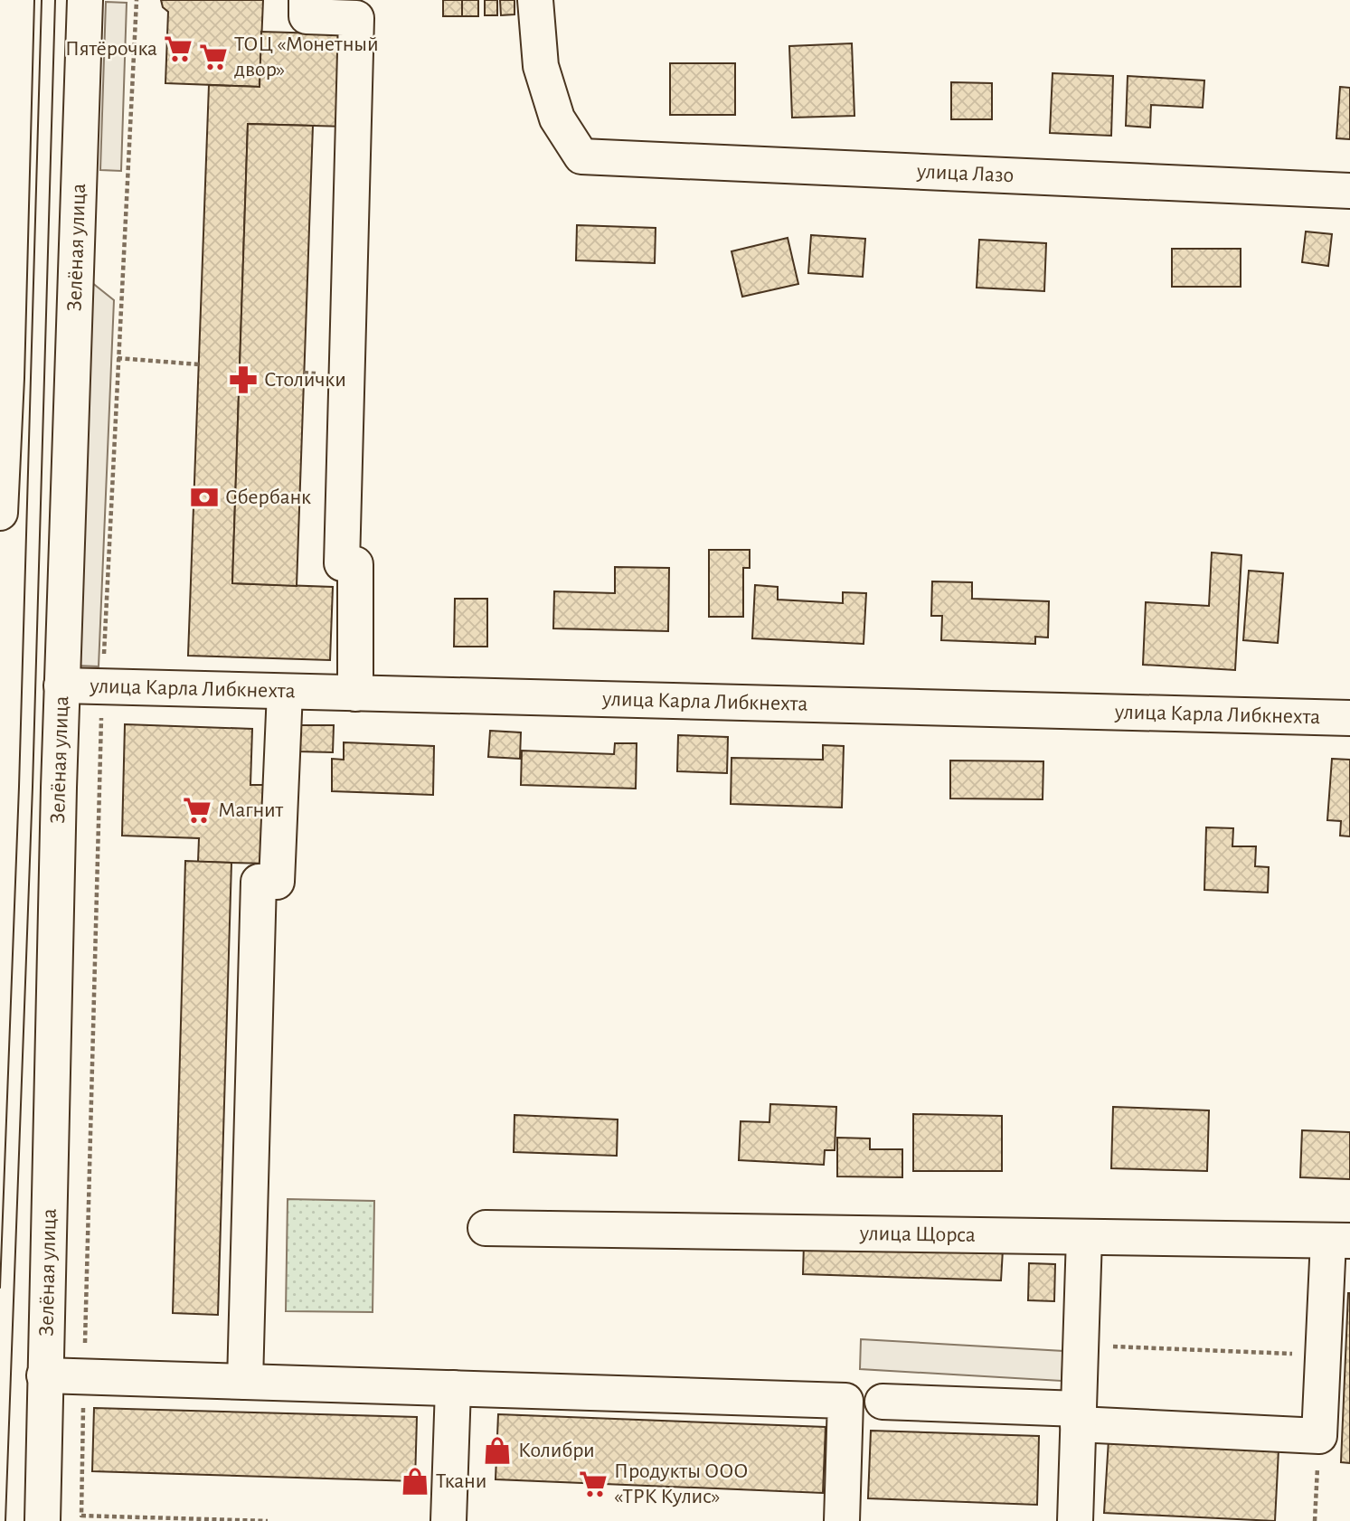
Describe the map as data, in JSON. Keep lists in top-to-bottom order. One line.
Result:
{"streets":{"street":["улица Лазо","Зелёная улица","улица Карла Либкнехта","улица Щорса"]},"crossings":[["Зелёная улица","улица Карла Либкнехта"]],"places":{"supermarket":["Пятёрочка","ТОЦ «Монетный двор»","Магнит","Продукты ООО «ТРК Кулис»"],"pharmacy":["Столички"],"bank":["Сбербанк"],"shop":["Колибри","Ткани"]}}
